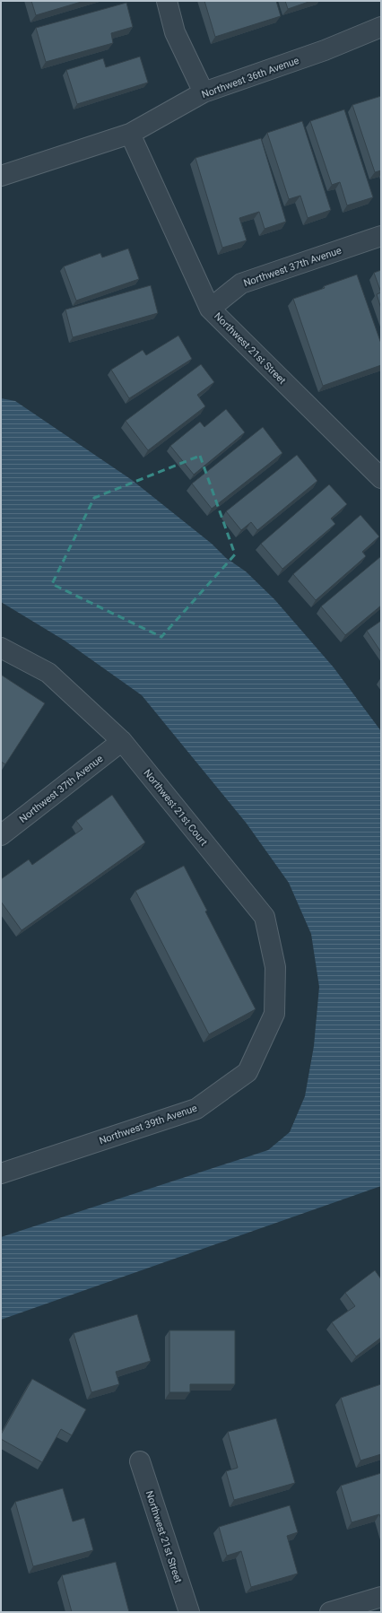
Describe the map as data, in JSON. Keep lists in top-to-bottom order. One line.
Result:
{"streets":{"street":["Northwest 36th Avenue","Northwest 37th Avenue","Northwest 21st Street","Northwest 21st Court","Northwest 39th Avenue"]},"crossings":[["Northwest 36th Avenue","Northwest 21st Street"],["Northwest 37th Avenue","Northwest 21st Street"],["Northwest 37th Avenue","Northwest 21st Court"],["Northwest 21st Court","Northwest 39th Avenue"]]}
